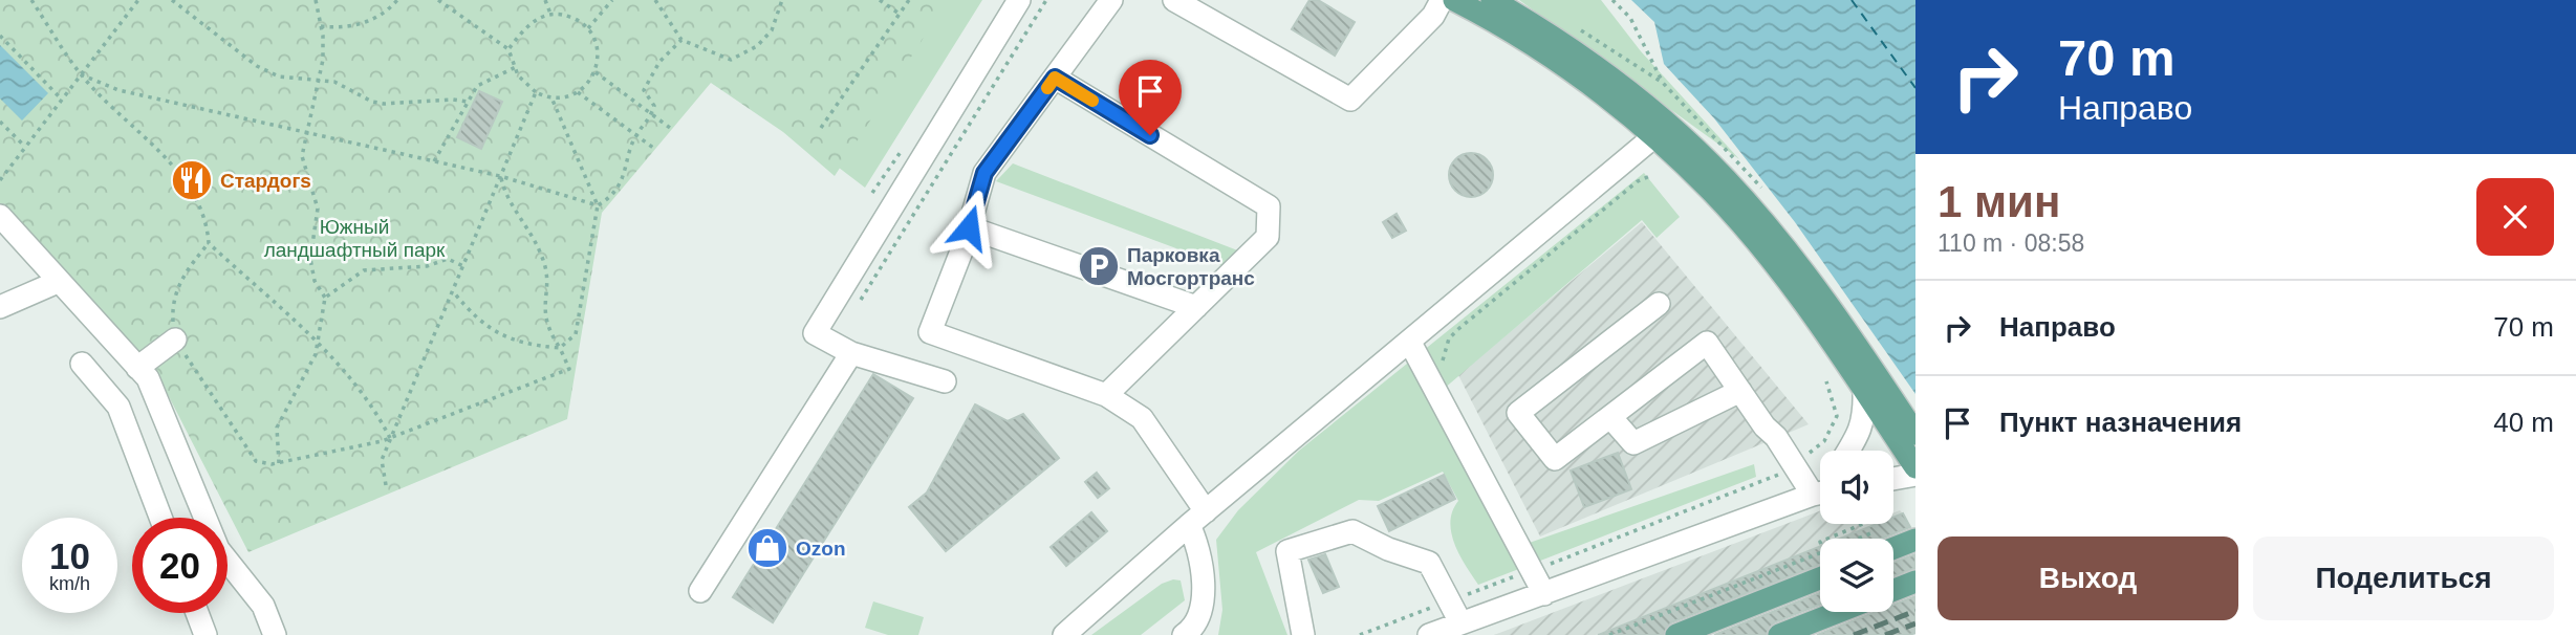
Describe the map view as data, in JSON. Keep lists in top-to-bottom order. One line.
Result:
{"parks":["Южный ландшафтный парк"],"places":{"restaurant":["Стардогs"],"parking":["Парковка Мосгортранс"],"shop":["Ozon"]},"page":{"turn":["70 m","Направо"],"heading":["1 мин","110 m · 08:58"],"list":[{"name":"Направо","value":"70 m"},{"name":"Пункт назначения","value":"40 m"}],"speed":"10 km/h","limit":"20","buttons":["Выход","Поделиться"]}}
